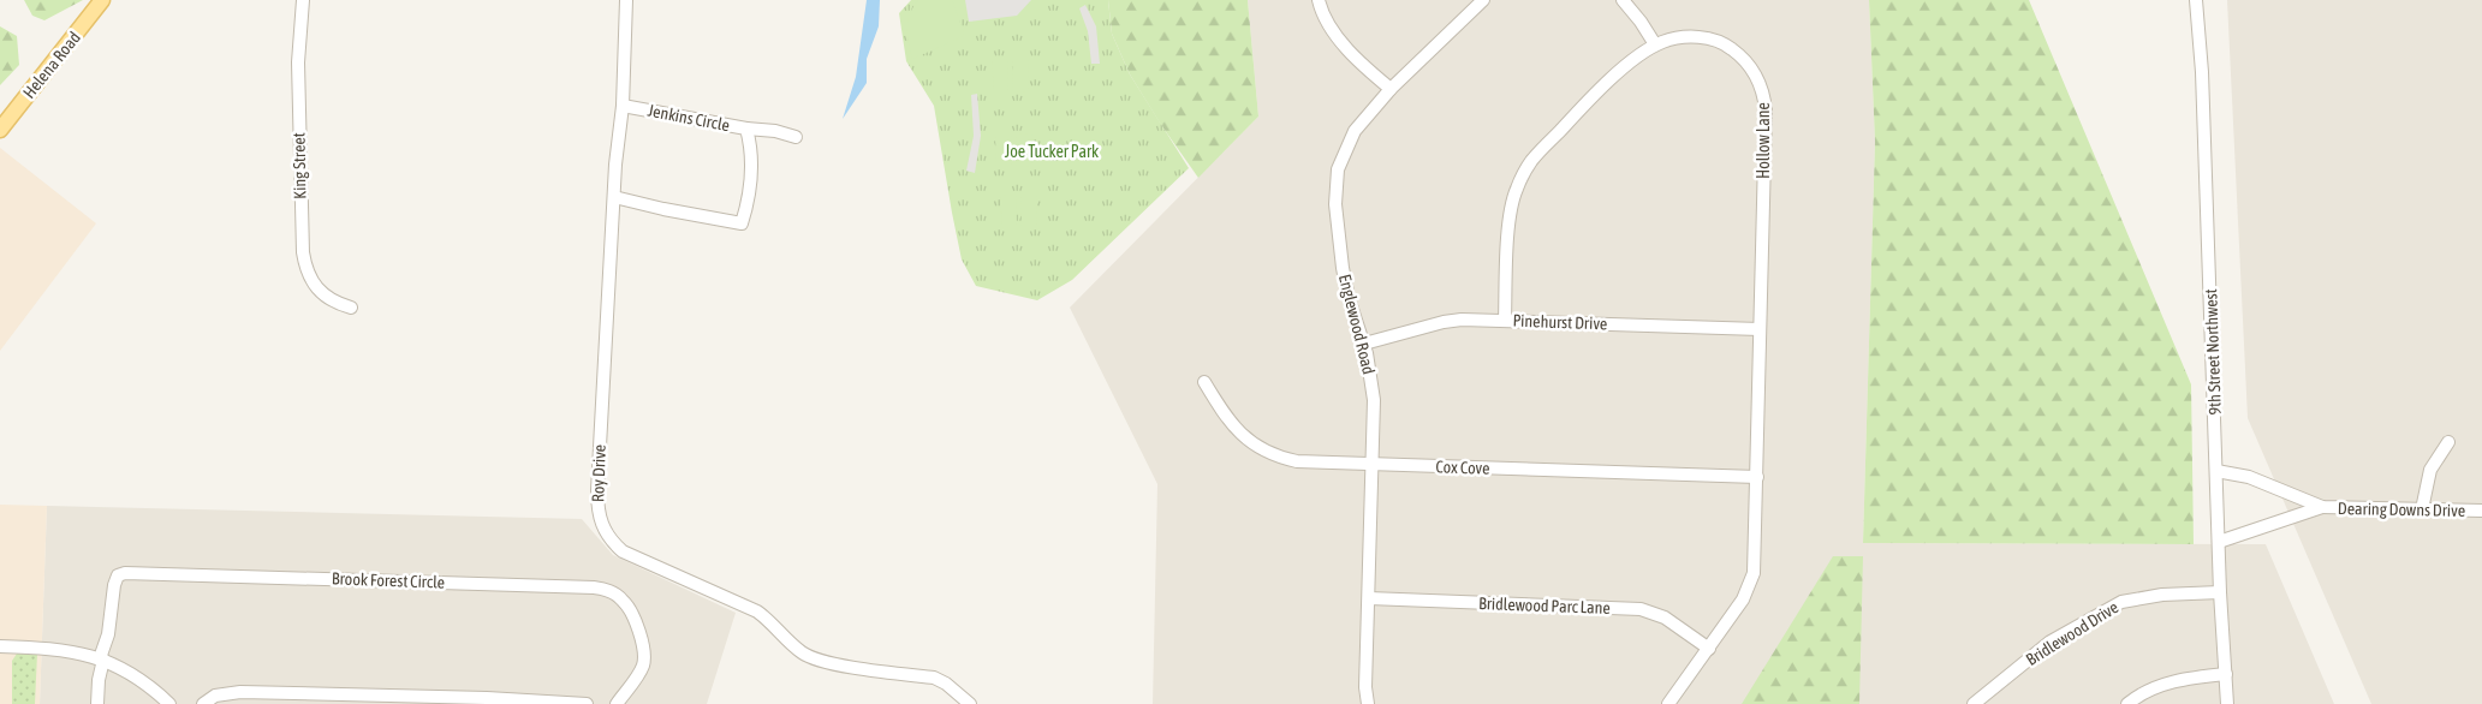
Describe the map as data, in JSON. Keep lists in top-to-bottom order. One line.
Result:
{"streets":{"main road":["Helena Road"],"street":["Jenkins Circle","Hollow Lane","King Street","Pinehurst Drive","Englewood Road","9th Street Northwest","Cox Cove","Roy Drive","Dearing Downs Drive","Brook Forest Circle","Bridlewood Parc Lane","Bridlewood Drive"]},"crossings":[["Jenkins Circle","Roy Drive"],["Hollow Lane","Pinehurst Drive"],["Hollow Lane","Cox Cove"],["Hollow Lane","Bridlewood Parc Lane"],["Pinehurst Drive","Englewood Road"],["Englewood Road","Cox Cove"],["Englewood Road","Bridlewood Parc Lane"],["9th Street Northwest","Dearing Downs Drive"],["9th Street Northwest","Bridlewood Drive"]],"parks":["Joe Tucker Park"]}
